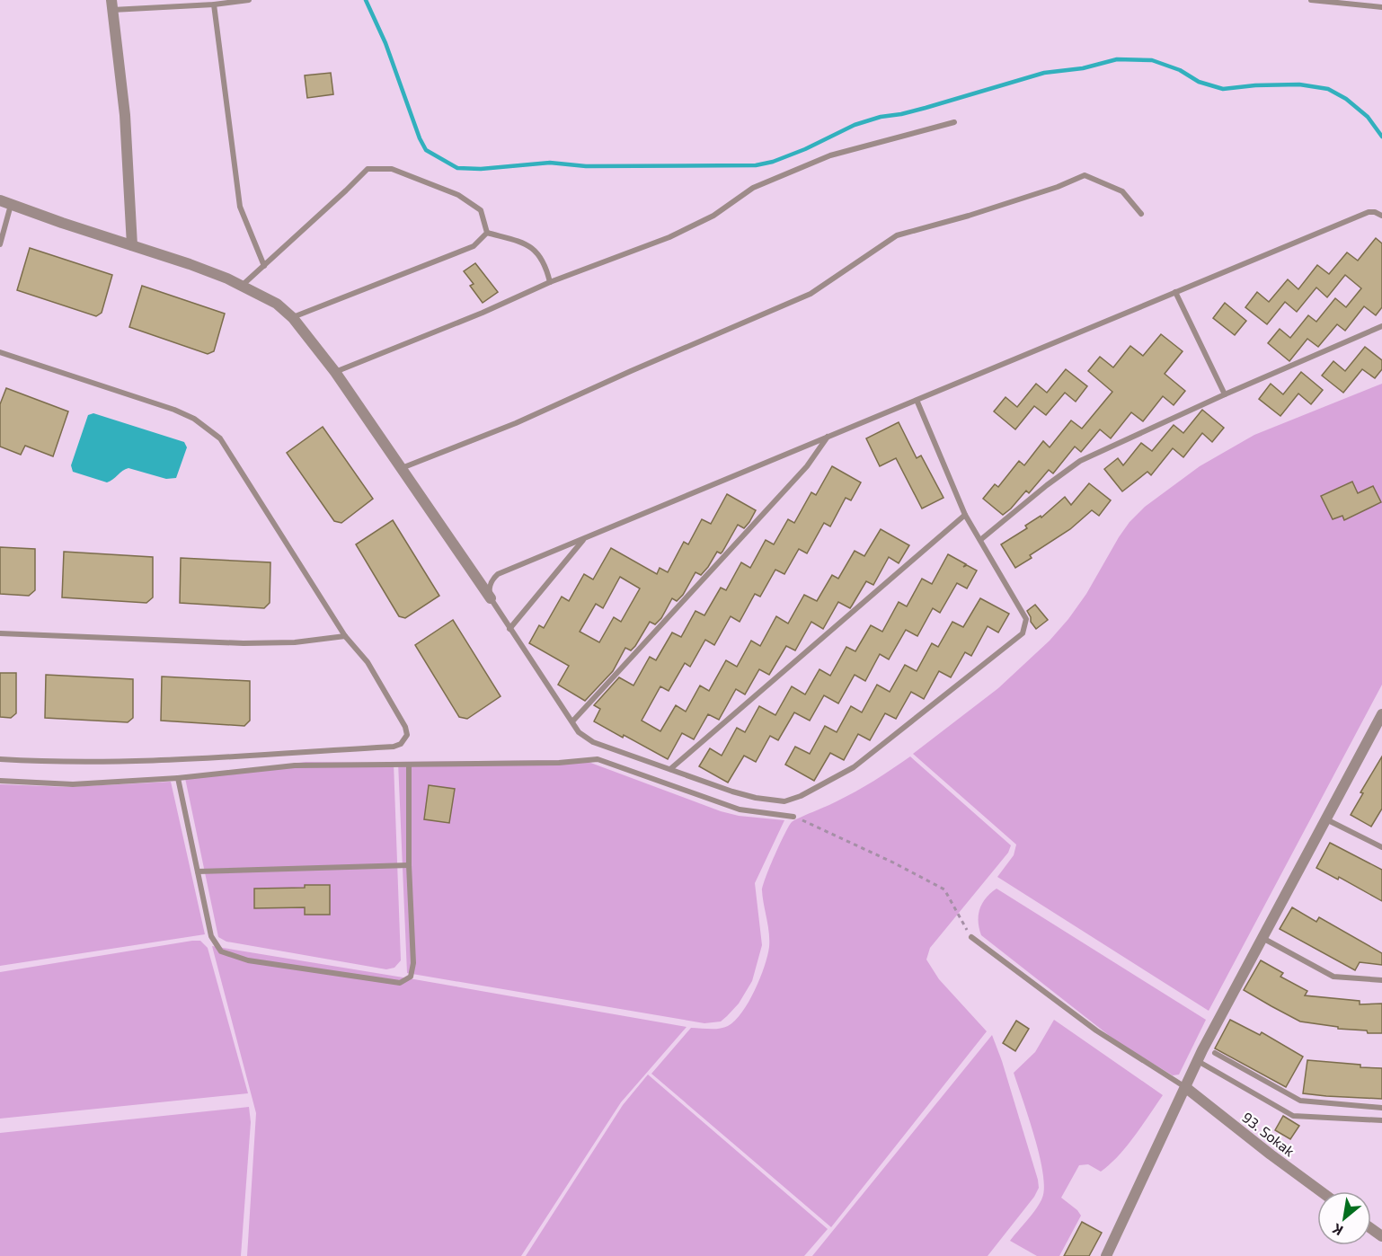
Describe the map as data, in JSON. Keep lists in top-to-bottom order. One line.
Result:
{"streets":{"street":["93. Sokak"]},"north":"bottom left"}
